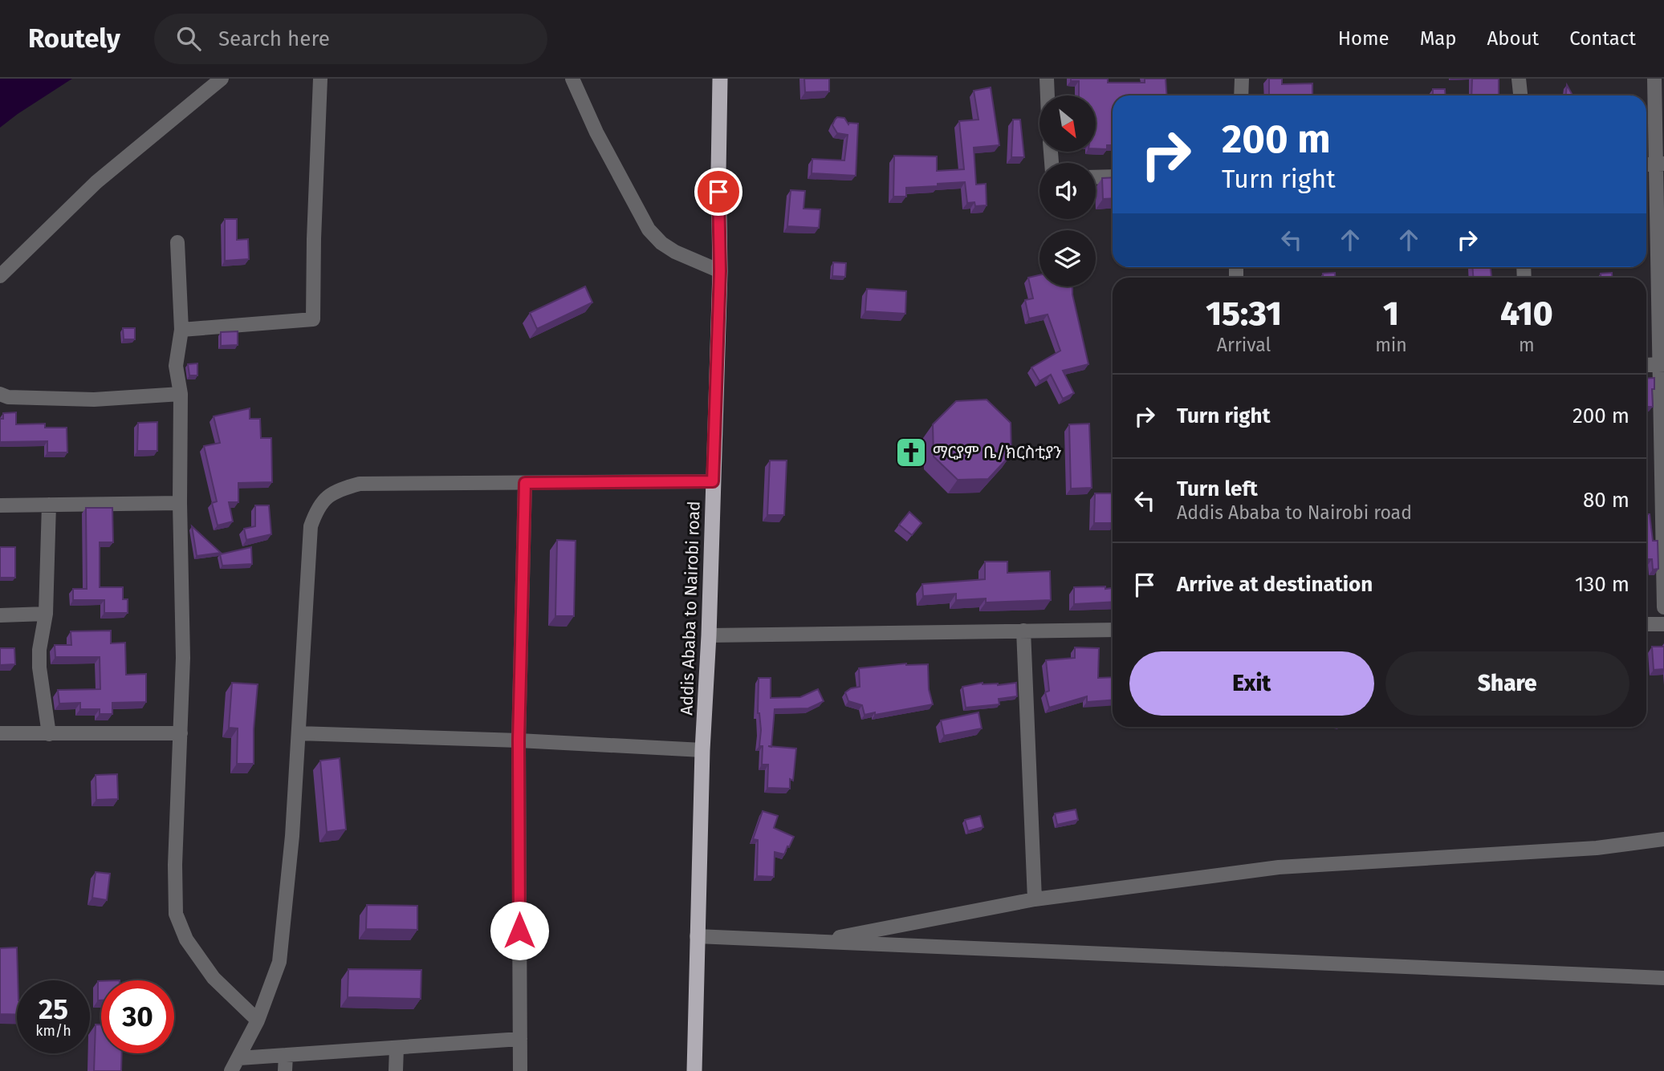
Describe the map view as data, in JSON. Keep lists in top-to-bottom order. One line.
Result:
{"streets":{"highway":["Addis Ababa to Nairobi road"]},"places":{"church":["ማርያም ቤ/ክርስቲያን"]},"north":"bottom right","page":{"header":"Routely","search":"Search here","nav":["Home","Map","About","Contact"],"turn":["200 m","Turn right"],"eta":["15:31","Arrival","1","min","410","m"],"list":[{"name":"Turn right","value":"200 m"},{"name":"Turn left","note":"Addis Ababa to Nairobi road","value":"80 m"},{"name":"Arrive at destination","value":"130 m"}],"buttons":["Exit","Share"],"speed":"25 km/h","limit":"30"}}
